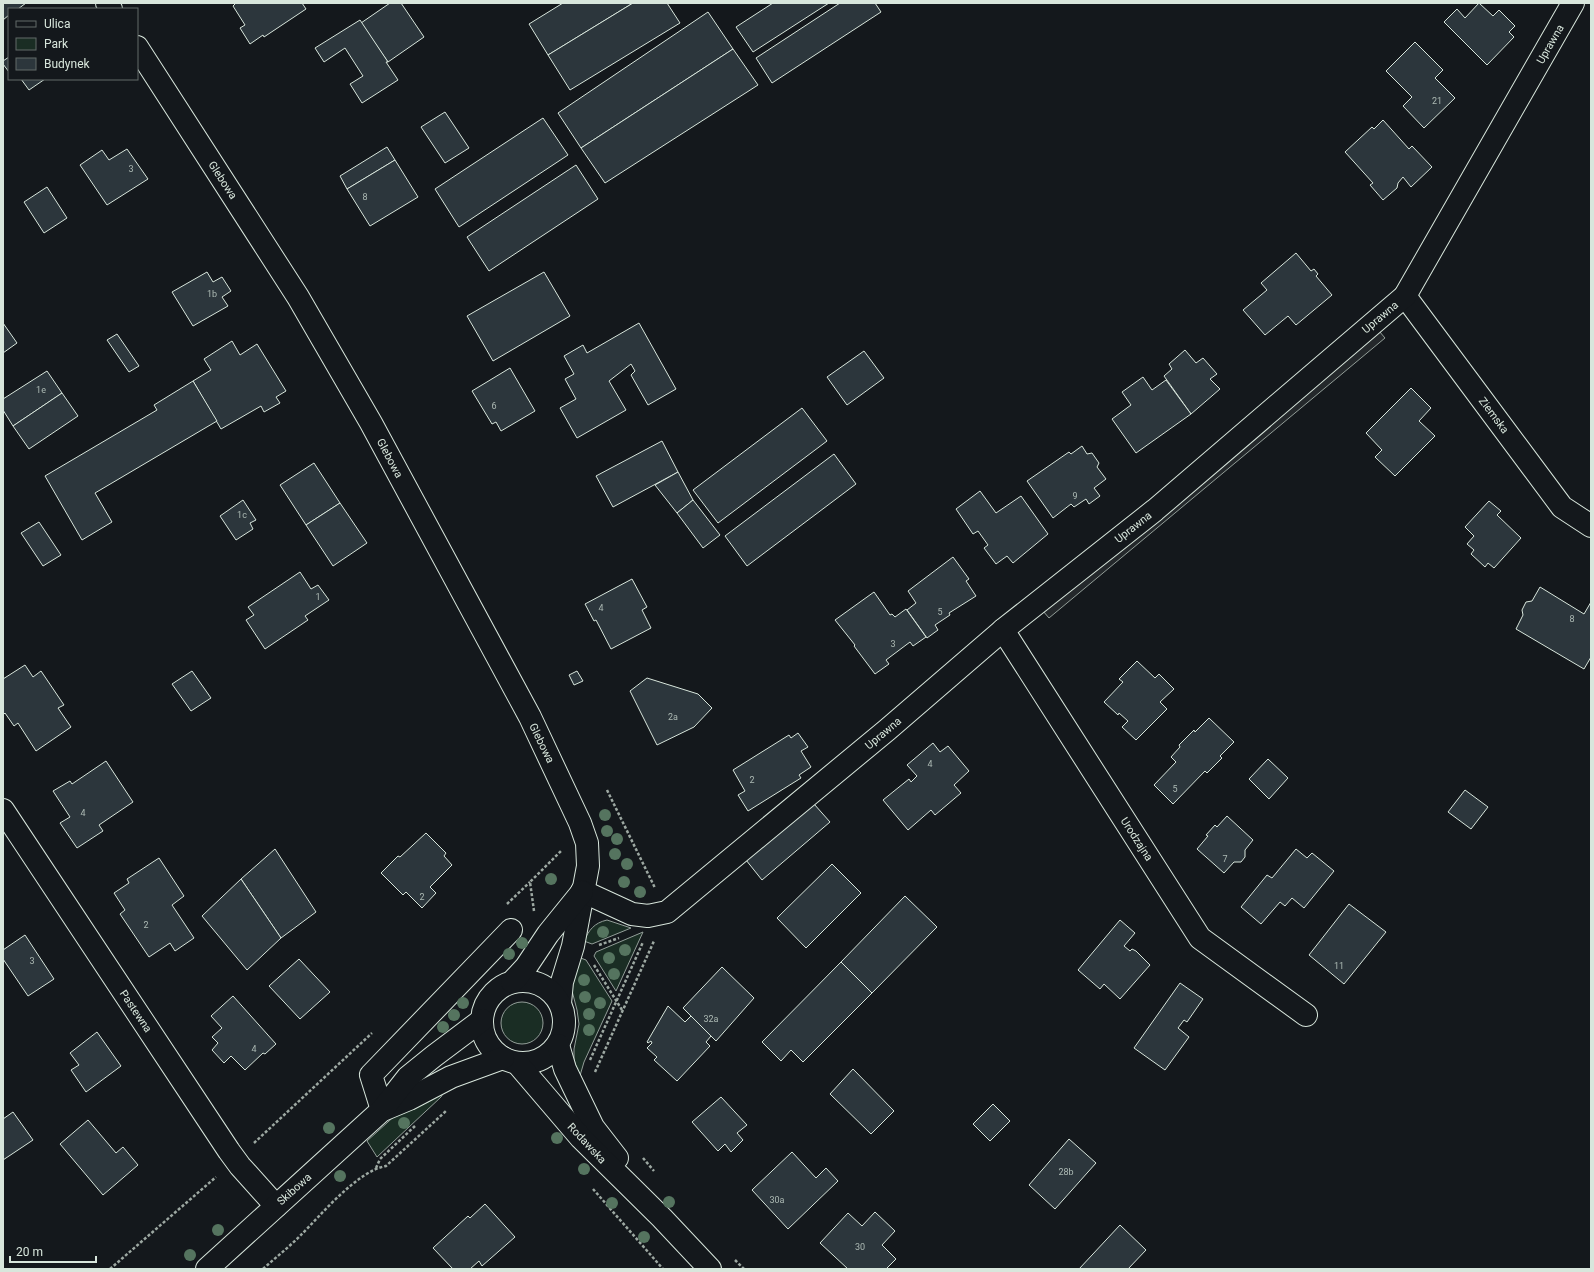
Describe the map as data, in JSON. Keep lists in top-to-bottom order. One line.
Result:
{"streets":{"street":["Uprawna","Glebowa","Ziemska","Urodzajna","Pastewna","Rodawska","Skibowa"]},"crossings":[["Uprawna","Glebowa"],["Uprawna","Ziemska"],["Uprawna","Urodzajna"],["Glebowa","Rodawska"],["Glebowa","Skibowa"],["Pastewna","Skibowa"],["Rodawska","Skibowa"]],"house_numbers":["21","3","8","1b","1e","6","9","1c","1","4","5","8","3","2a","4","2","5","4","7","2","2","3","11","32a","4","28b","30a","30"],"legend":["Ulica","Park","Budynek"],"scale_bar":"20 m"}
